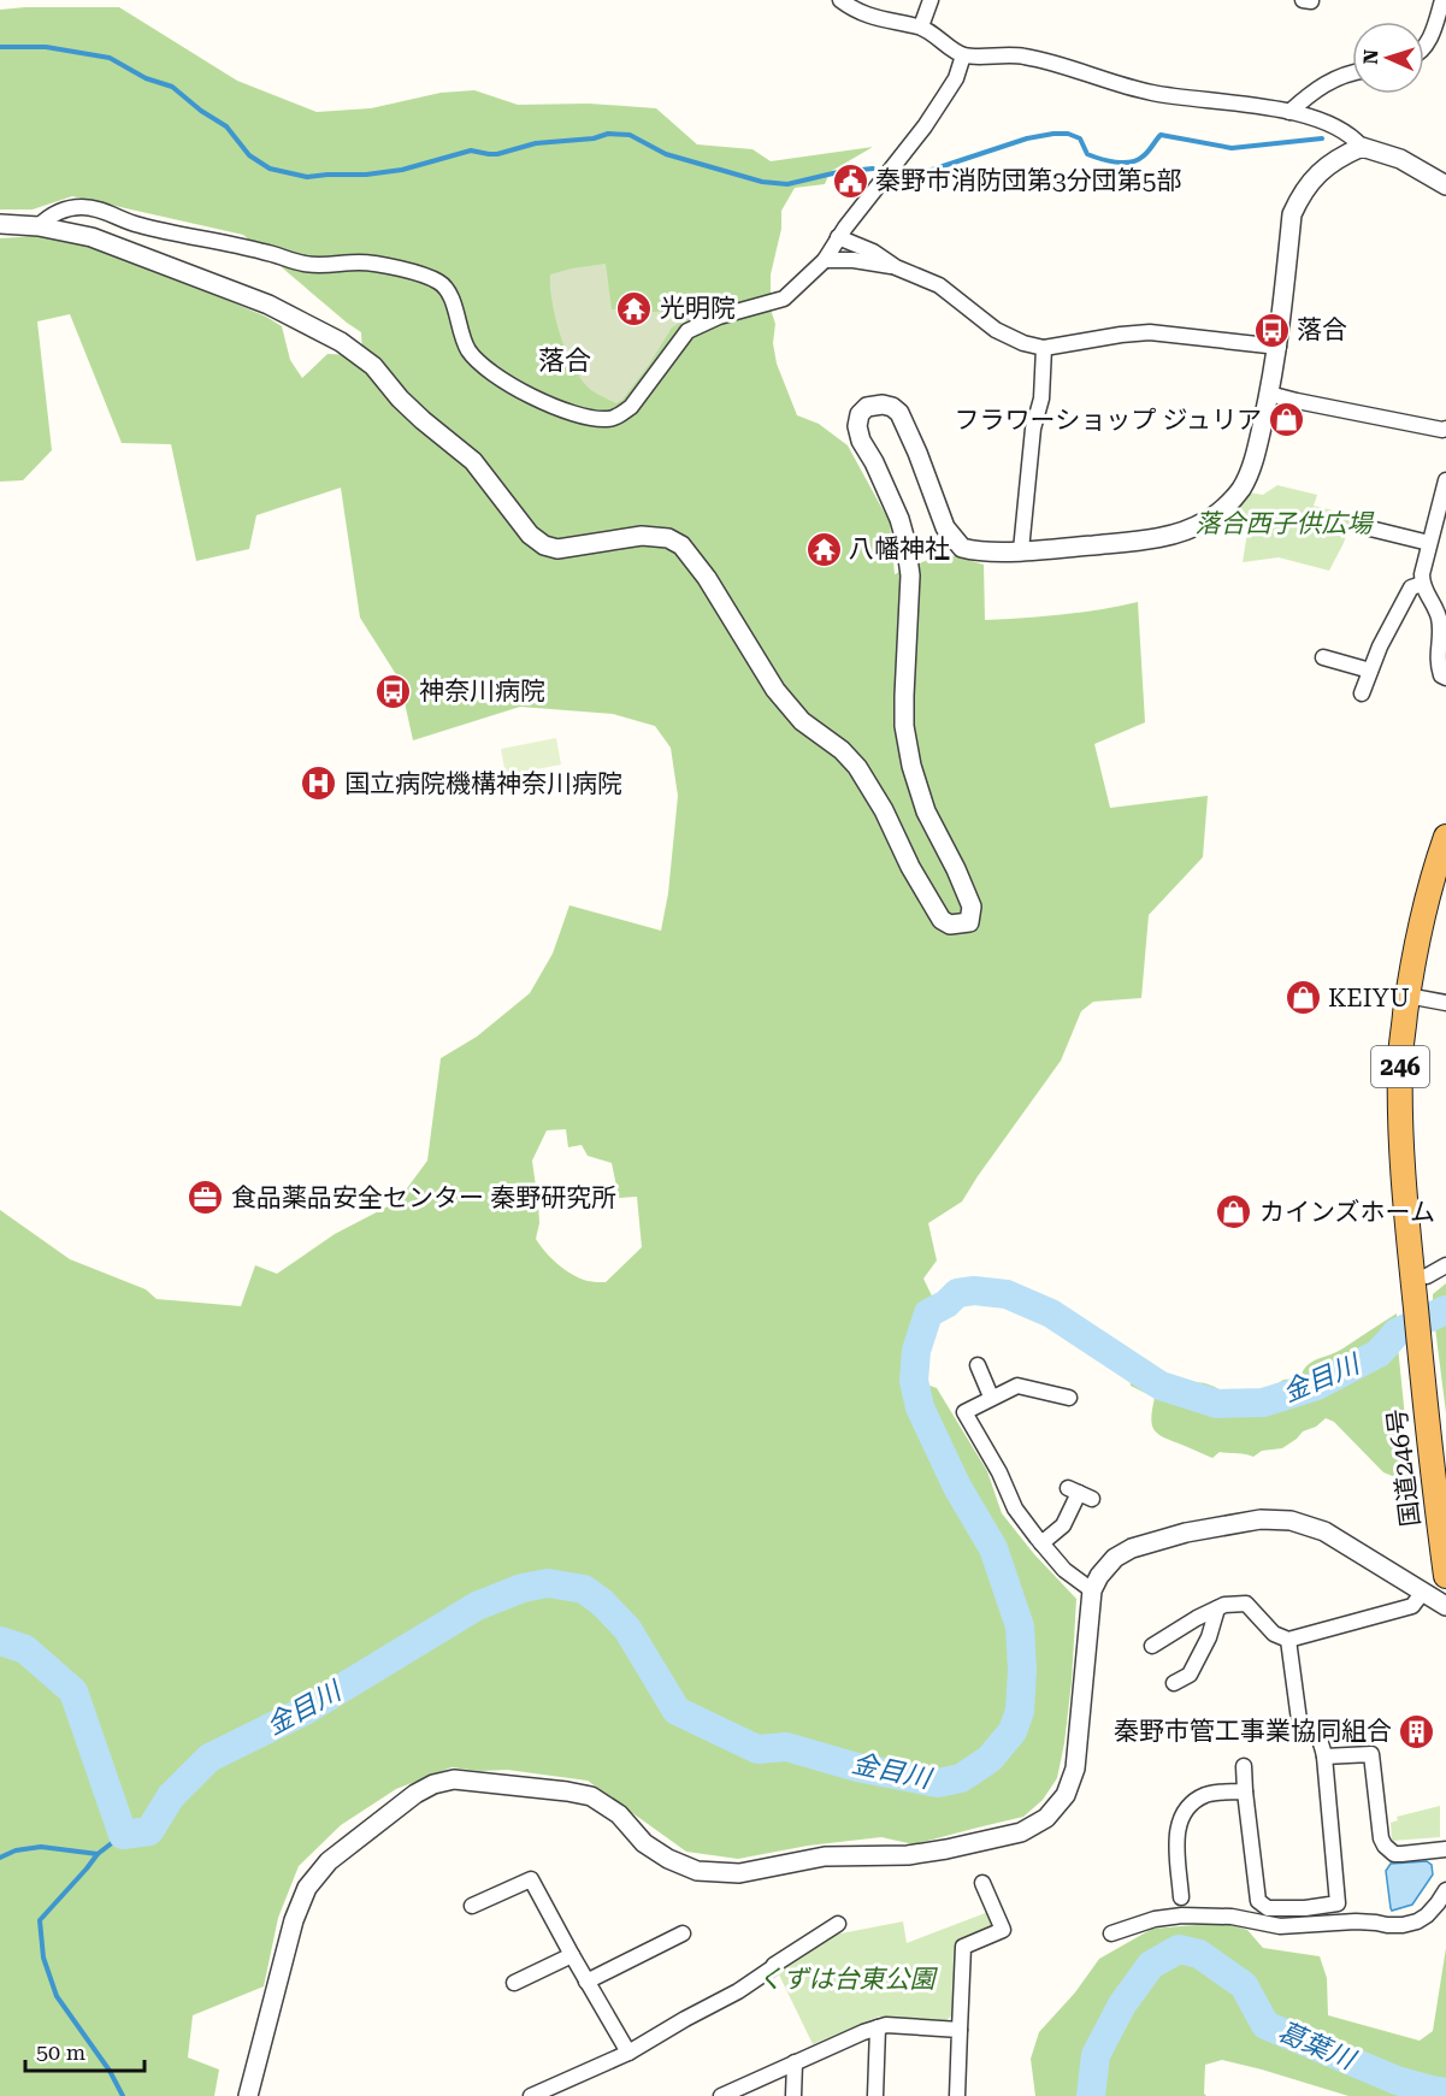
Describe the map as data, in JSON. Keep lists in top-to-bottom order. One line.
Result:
{"streets":{"highway":["246","国道246号"]},"crossings":[["246","国道246号"]],"districts":["落合"],"water":["金目川","葛葉川"],"parks":["落合西子供広場","くずは台東公園"],"places":{"public building":["秦野市消防団第3分団第5部"],"temple":["光明院","八幡神社"],"bus stop":["落合","神奈川病院"],"shop":["フラワーショップ ジュリア","KEIYU","カインズホーム"],"hospital":["国立病院機構神奈川病院"],"office":["食品薬品安全センター 秦野研究所"],"building":["秦野市管工事業協同組合"]},"scale_bar":"50 m","north":"left"}
